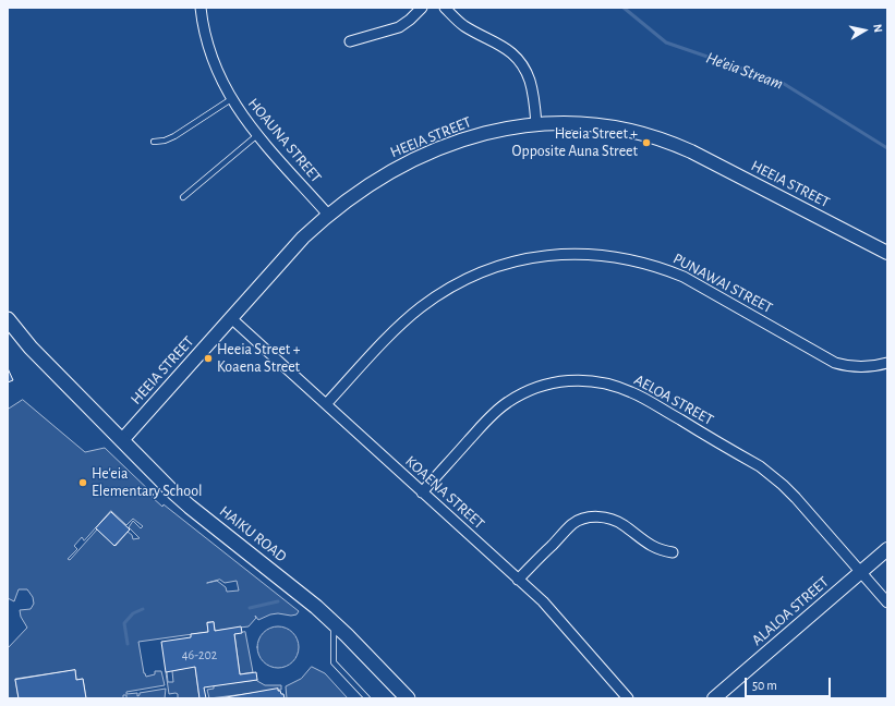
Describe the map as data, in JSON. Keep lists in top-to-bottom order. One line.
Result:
{"streets":{"main road":["HAIKU ROAD"],"street":["HEEIA STREET","HOAUNA STREET","PUNAWAI STREET","AELOA STREET","KOAENA STREET","ALALOA STREET"]},"crossings":[["HEEIA STREET","HOAUNA STREET"],["HEEIA STREET","KOAENA STREET"],["HEEIA STREET","HAIKU ROAD"],["PUNAWAI STREET","KOAENA STREET"],["AELOA STREET","KOAENA STREET"],["AELOA STREET","ALALOA STREET"]],"water":["He'eia Stream"],"places":["Heeia Street + Opposite Auna Street","Heeia Street + Koaena Street","He'eia Elementary School"],"house_numbers":["46-202"],"scale_bar":"50 m","north":"right"}
